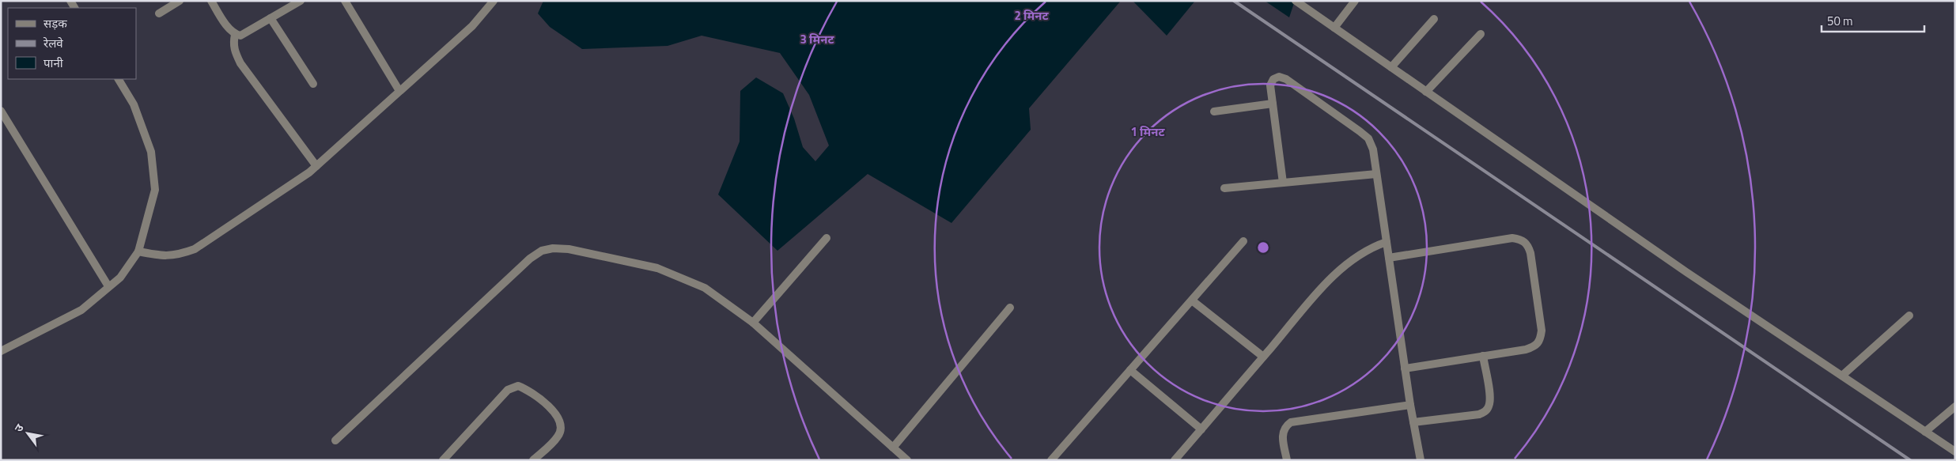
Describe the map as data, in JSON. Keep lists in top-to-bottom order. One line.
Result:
{"legend":["सड़क","रेलवे","पानी"],"scale_bar":"50 m","north":"top left","rings":["2 मिनट","3 मिनट","1 मिनट"]}
